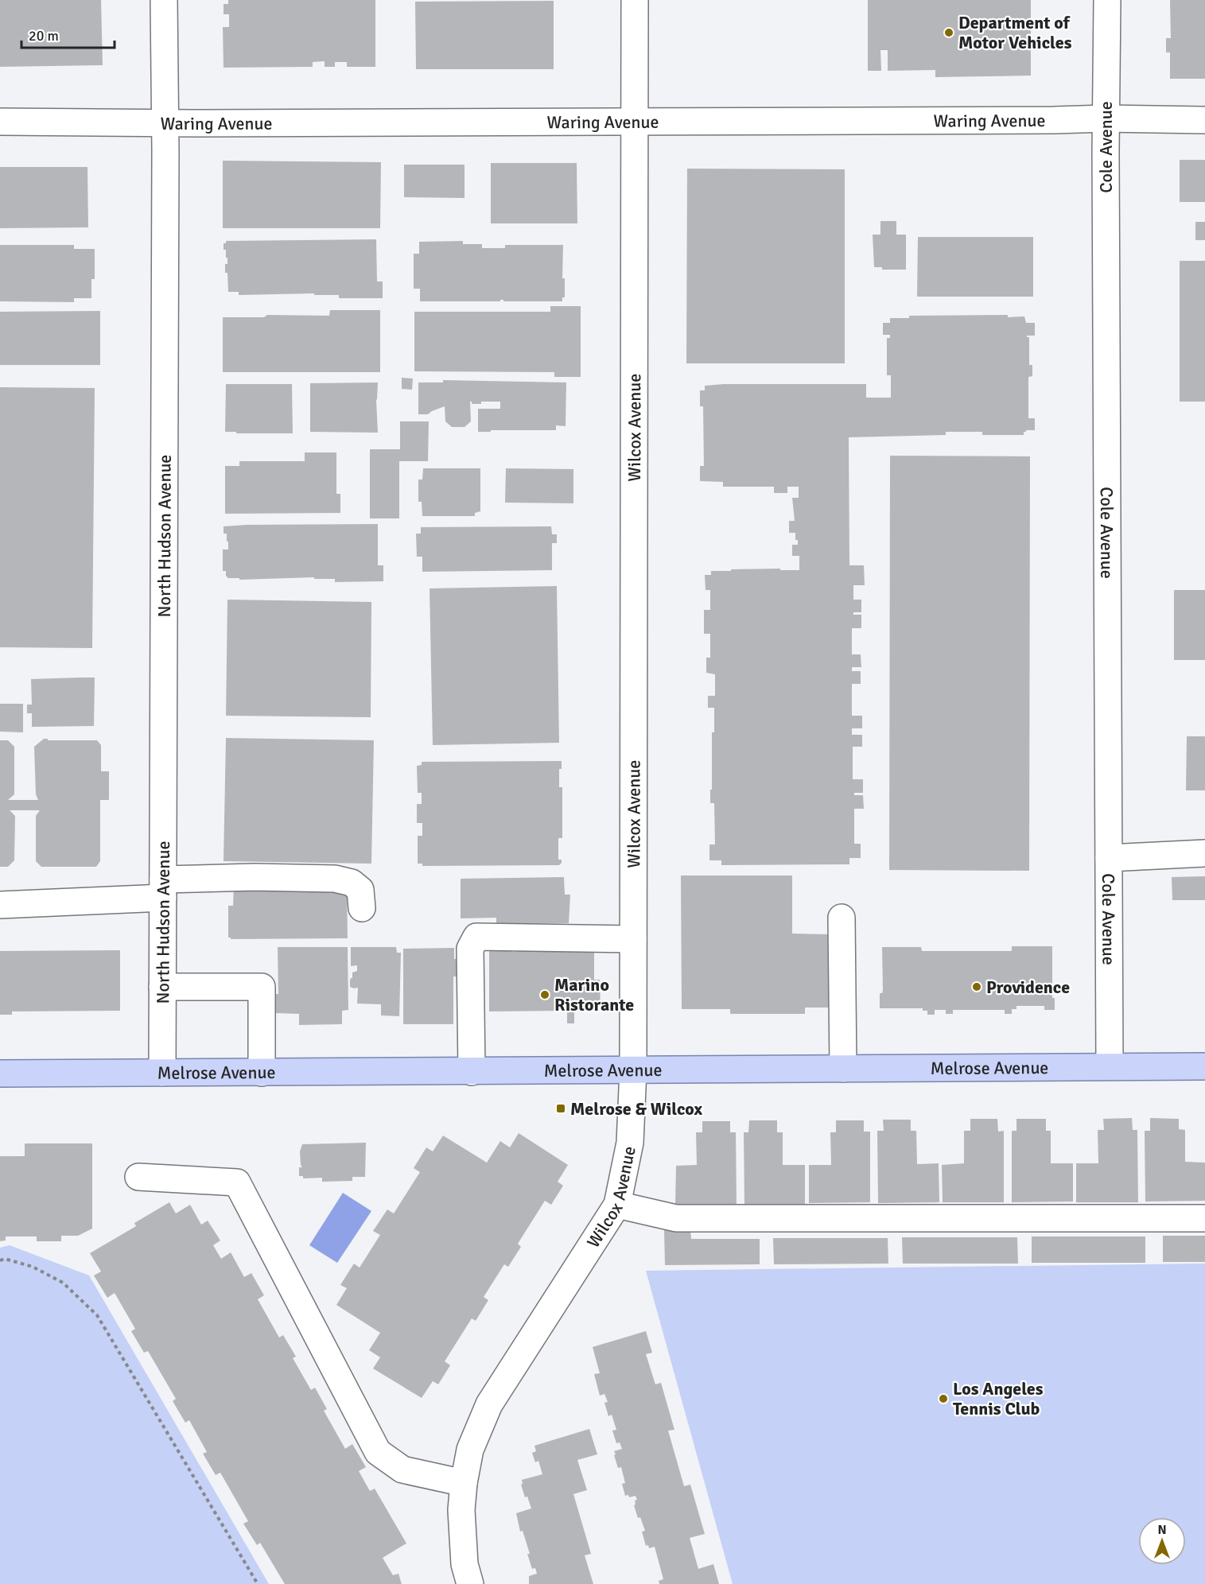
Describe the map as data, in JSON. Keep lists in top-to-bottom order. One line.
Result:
{"streets":{"main road":["Melrose Avenue"],"street":["Waring Avenue","Cole Avenue","Wilcox Avenue","North Hudson Avenue"]},"crossings":[["Waring Avenue","Cole Avenue"],["Waring Avenue","Wilcox Avenue"],["Waring Avenue","North Hudson Avenue"],["Cole Avenue","Melrose Avenue"],["Wilcox Avenue","Melrose Avenue"],["North Hudson Avenue","Melrose Avenue"]],"places":{"other":["Department of Motor Vehicles","Providence","Marino Ristorante","Los Angeles Tennis Club"],"transit":["Melrose & Wilcox"]},"scale_bar":"20 m","north":"top"}
